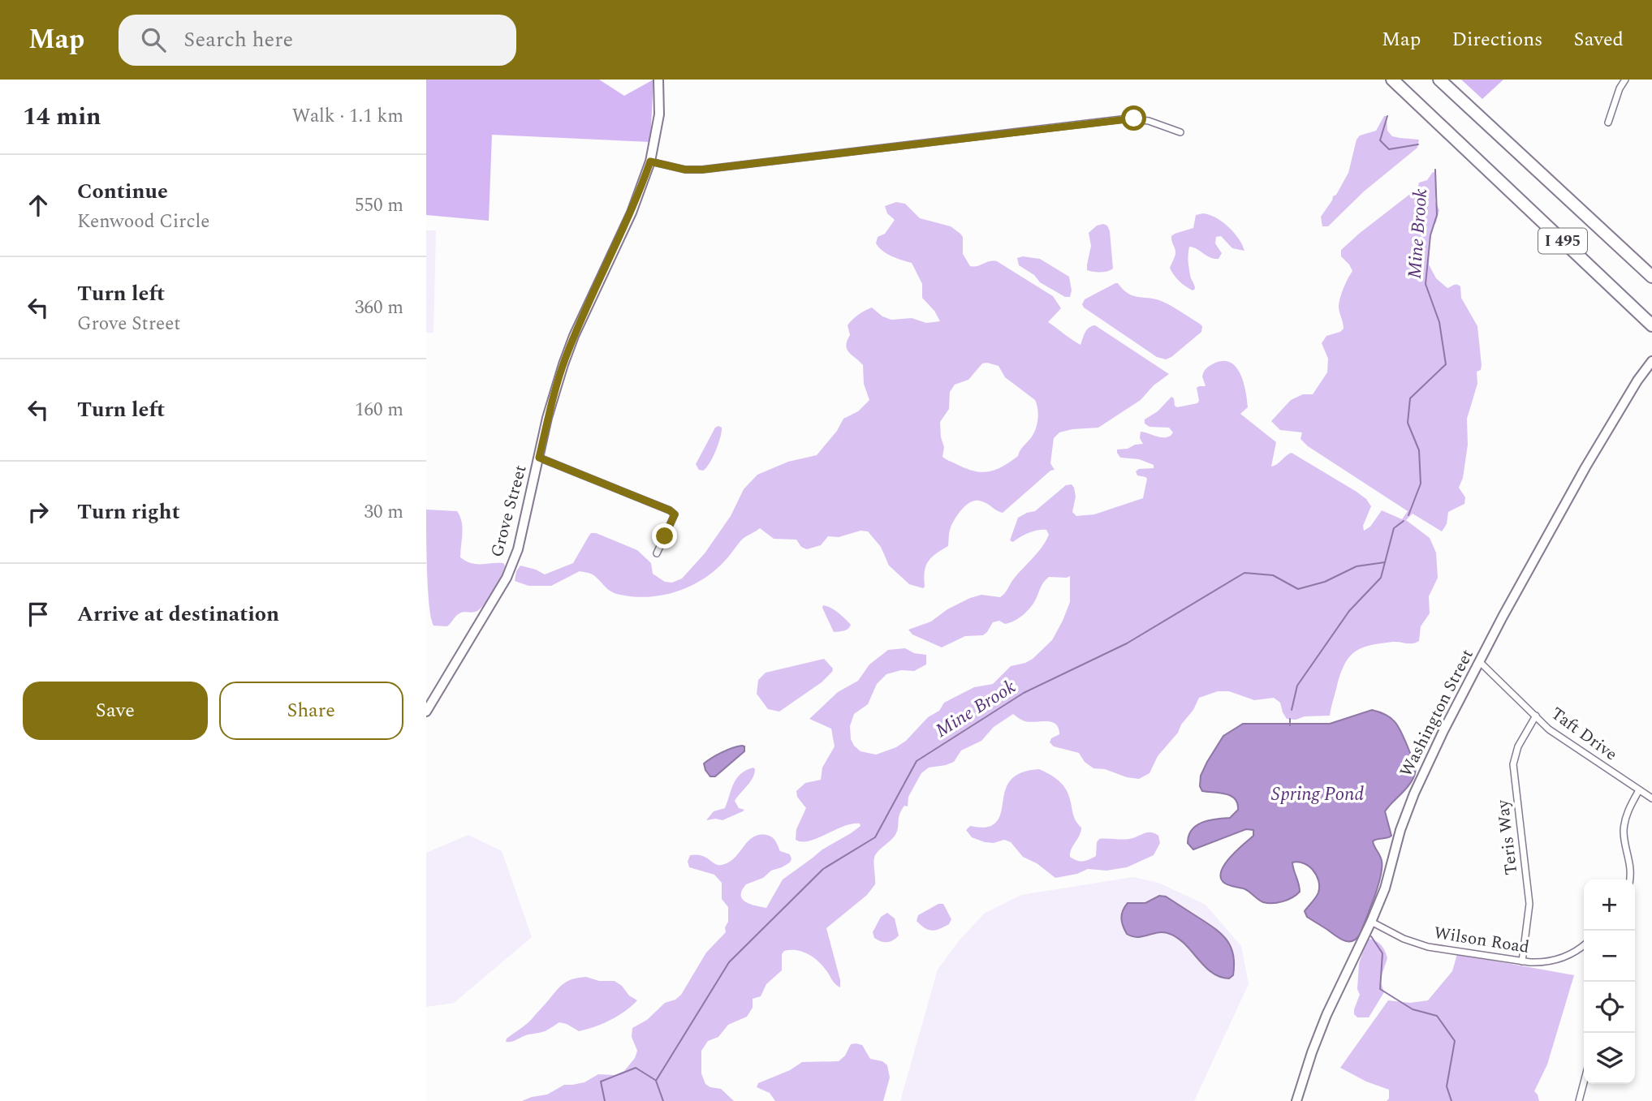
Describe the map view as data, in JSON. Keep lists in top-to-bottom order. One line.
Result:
{"streets":{"highway":["I 495"],"main road":["Grove Street","Washington Street"],"street":["Taft Drive","Teris Way","Wilson Road"]},"crossings":[["Washington Street","Taft Drive"],["Washington Street","Wilson Road"],["Taft Drive","Teris Way"],["Teris Way","Wilson Road"]],"water":["Mine Brook","Spring Pond"],"page":{"header":"Map","search":"Search here","nav":["Map","Directions","Saved"],"heading":["14 min","Walk · 1.1 km"],"list":[["Continue","Kenwood Circle","550 m"],["Turn left","Grove Street","360 m"],["Turn left","160 m"],["Turn right","30 m"],"Arrive at destination"],"buttons":["Save","Share"],"map_buttons":["+","−"]}}
